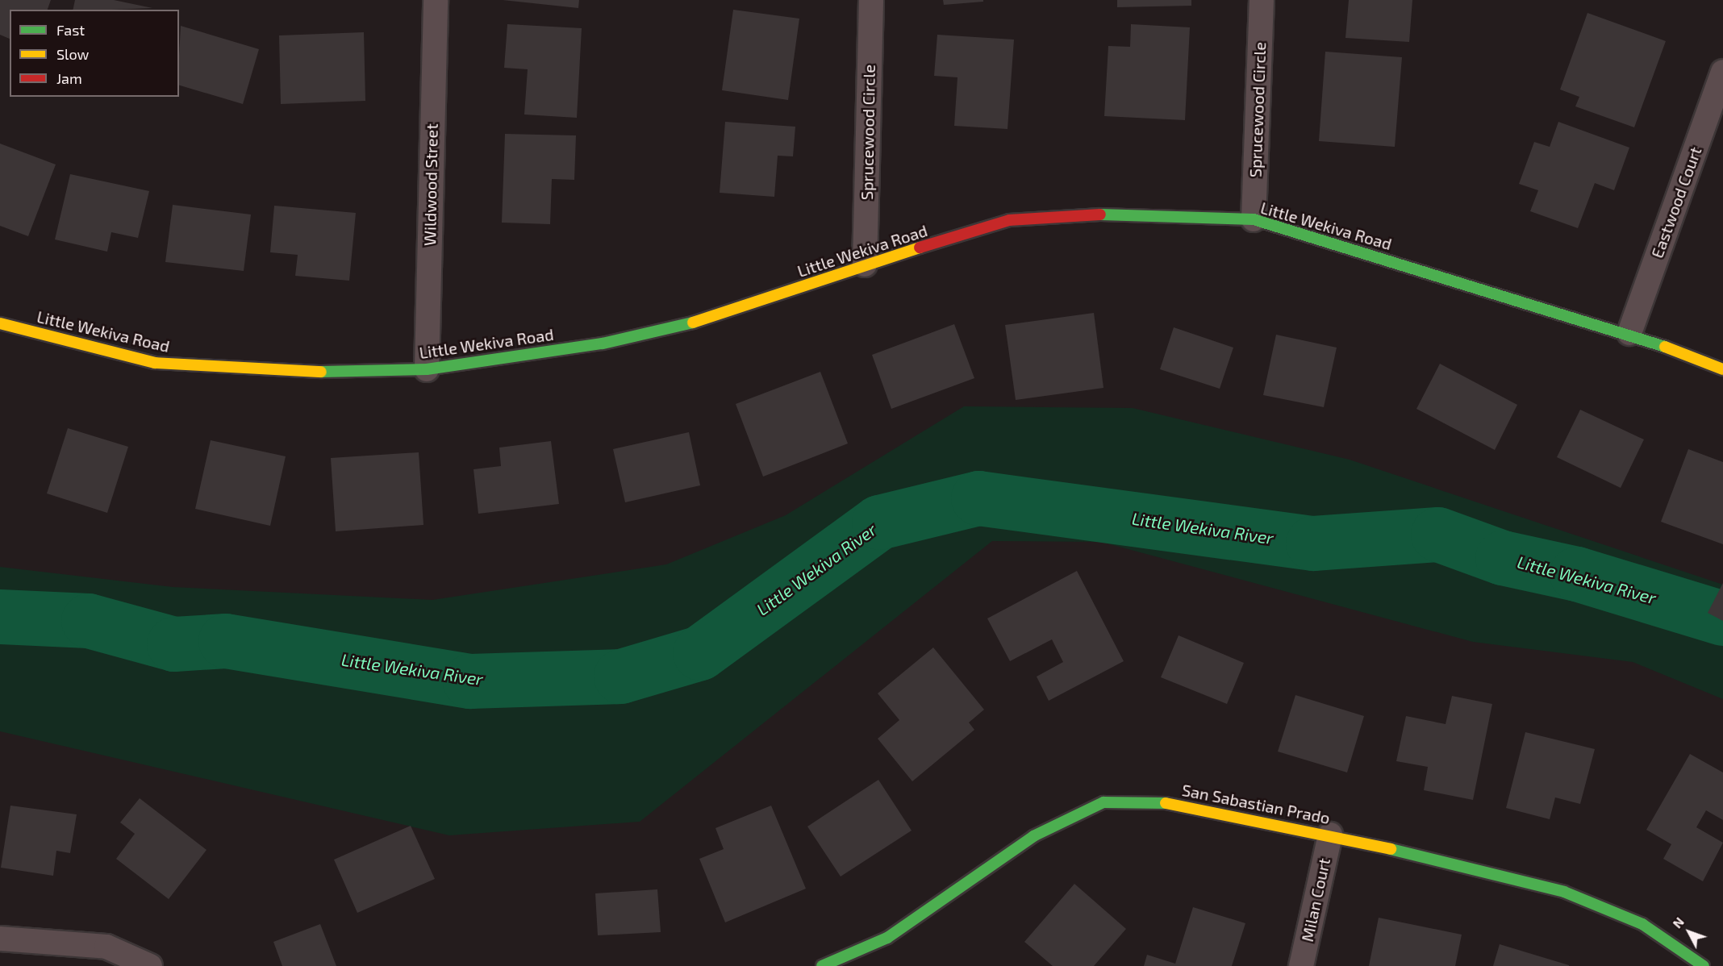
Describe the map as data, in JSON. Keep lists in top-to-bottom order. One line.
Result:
{"streets":{"street":["Sprucewood Circle","Wildwood Street","Eastwood Court","Little Wekiva Road","San Sabastian Prado","Milan Court"]},"crossings":[["Sprucewood Circle","Little Wekiva Road"],["Wildwood Street","Little Wekiva Road"],["Eastwood Court","Little Wekiva Road"],["San Sabastian Prado","Milan Court"]],"water":["Little Wekiva River"],"legend":["Fast","Slow","Jam"],"north":"top left"}
